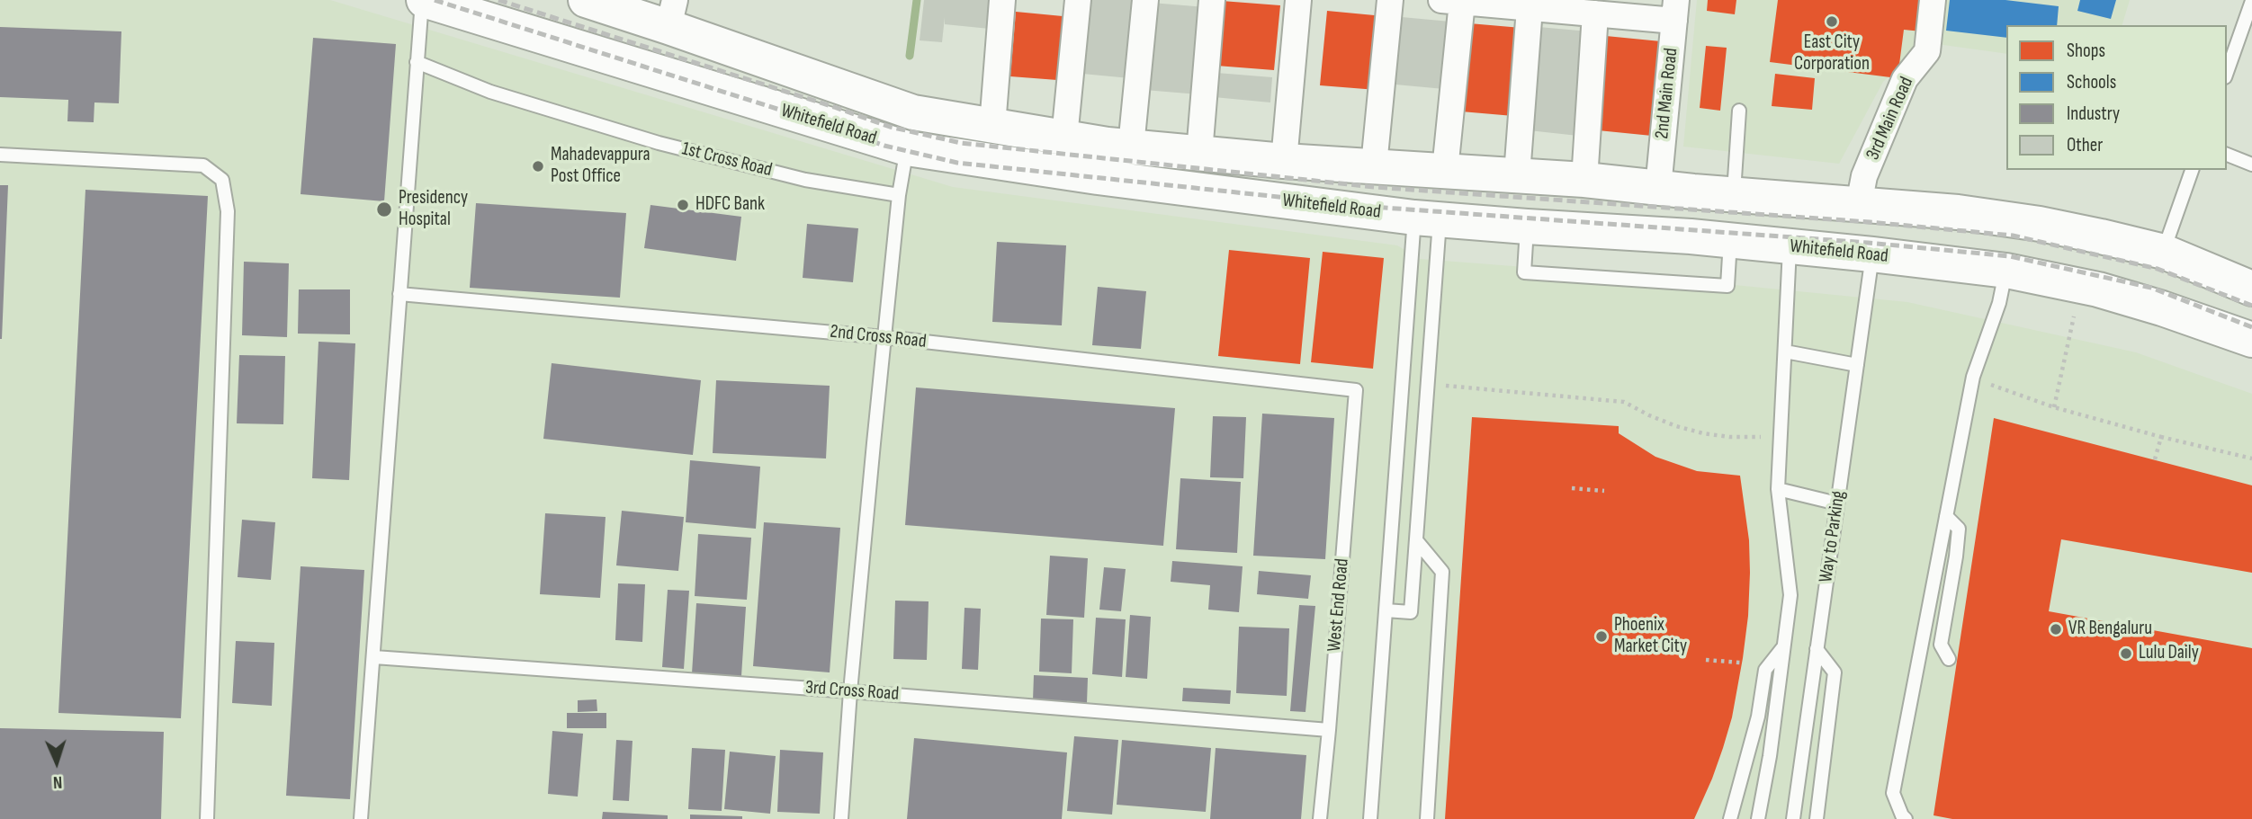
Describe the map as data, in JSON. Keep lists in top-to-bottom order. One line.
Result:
{"streets":{"main road":["Whitefield Road"],"street":["2nd Main Road","3rd Main Road"],"lane":["1st Cross Road","2nd Cross Road","Way to Parking","West End Road","3rd Cross Road"]},"crossings":[["2nd Main Road","Whitefield Road"],["3rd Main Road","Whitefield Road"],["Whitefield Road","Way to Parking"],["2nd Cross Road","West End Road"],["West End Road","3rd Cross Road"]],"places":["East City Corporation","Mahadevappura Post Office","HDFC Bank","Presidency Hospital","VR Bengaluru","Phoenix Market City","Lulu Daily"],"legend":["Shops","Schools","Industry","Other"],"north":"bottom"}
